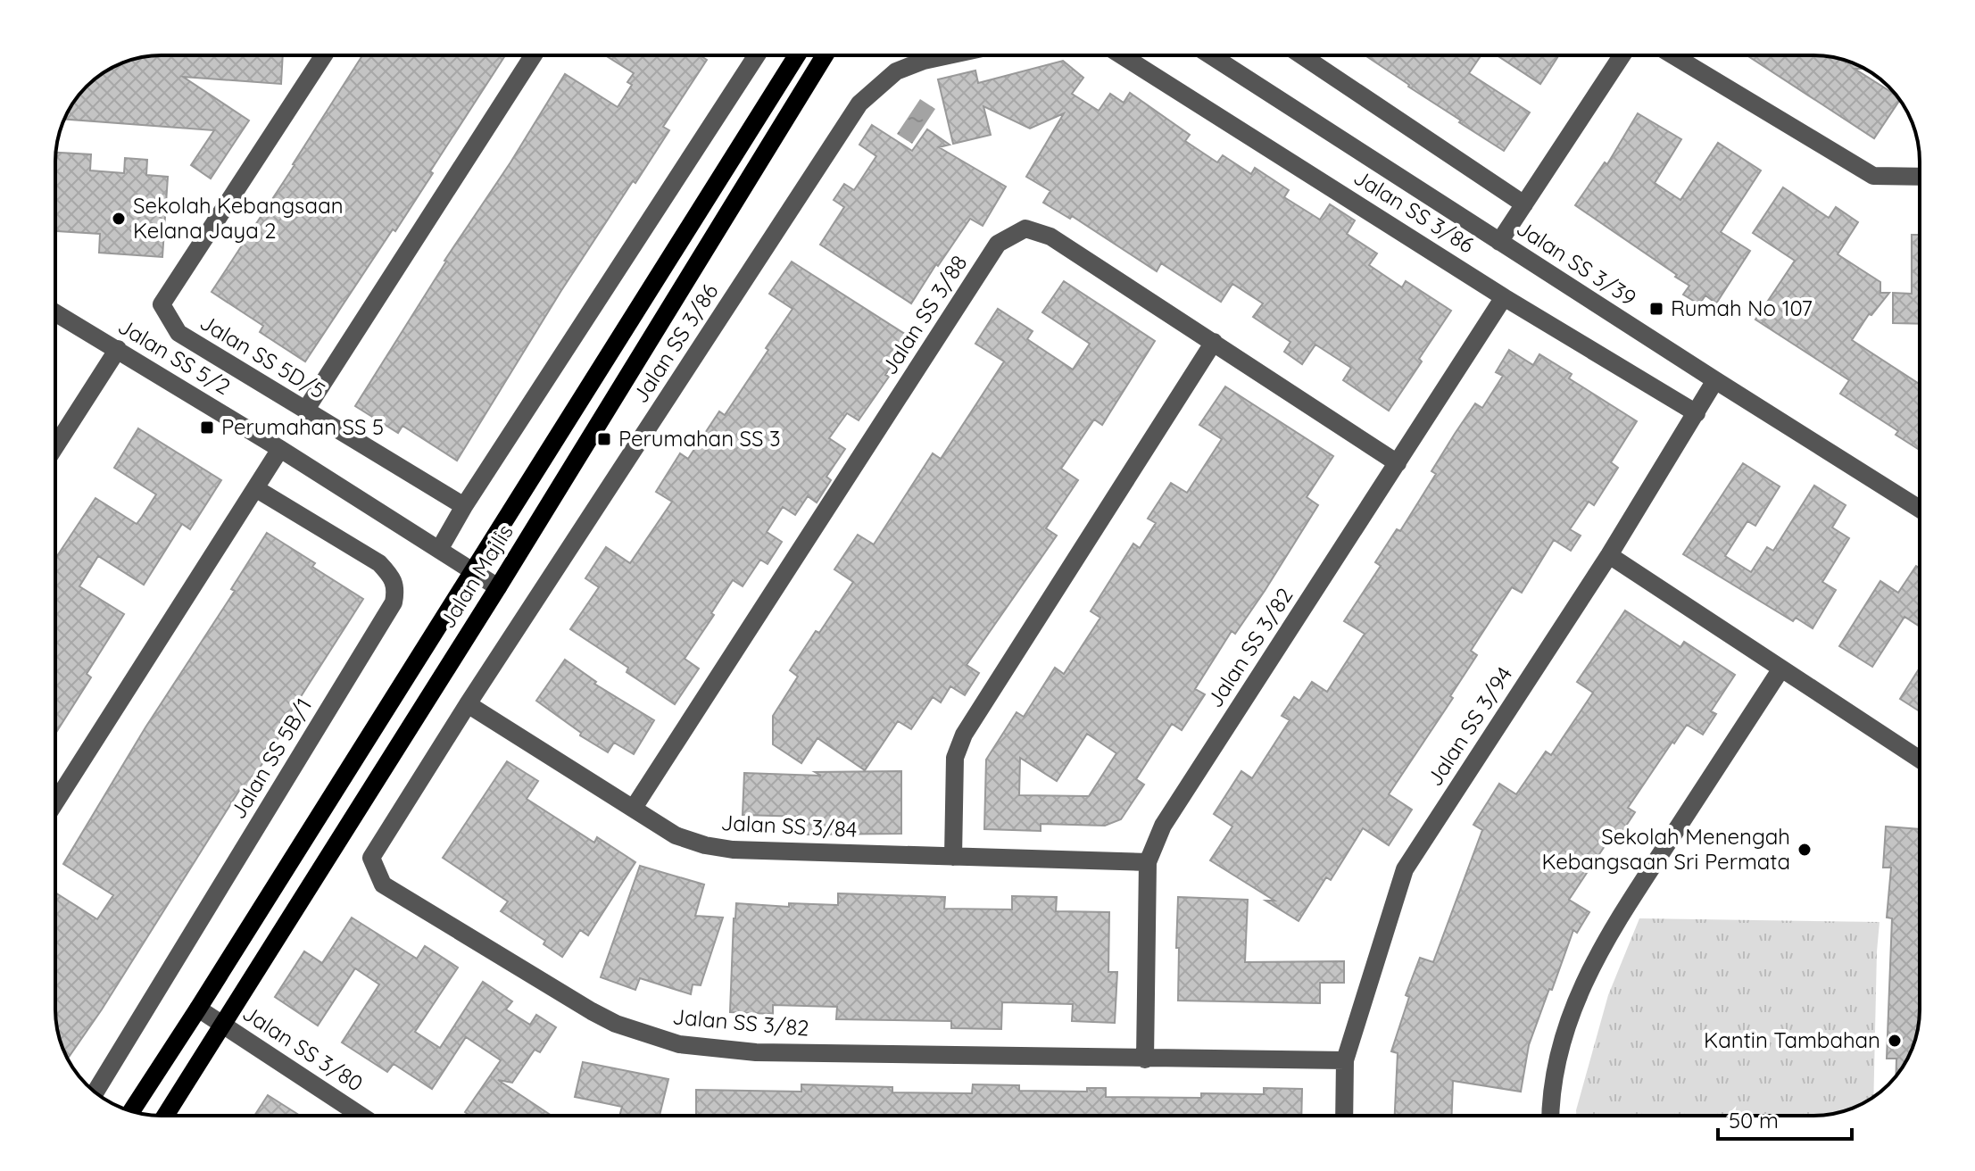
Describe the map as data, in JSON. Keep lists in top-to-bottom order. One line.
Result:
{"streets":{"main road":["Jalan Majlis"],"street":["Jalan SS 3/86","Jalan SS 3/39","Jalan SS 3/88","Jalan SS 5/2","Jalan SS 5D/5","Jalan SS 3/82","Jalan SS 3/94","Jalan SS 5B/1","Jalan SS 3/84","Jalan SS 3/80"]},"crossings":[["Jalan SS 3/86","Jalan SS 3/82"],["Jalan SS 3/86","Jalan SS 3/94"],["Jalan SS 3/86","Jalan SS 3/84"],["Jalan SS 3/39","Jalan SS 3/94"],["Jalan SS 3/88","Jalan SS 3/82"],["Jalan SS 3/88","Jalan SS 3/84"],["Jalan SS 5/2","Jalan Majlis"],["Jalan Majlis","Jalan SS 3/80"],["Jalan SS 3/82","Jalan SS 3/94"],["Jalan SS 3/82","Jalan SS 3/84"]],"places":{"other":["Sekolah Kebangsaan Kelana Jaya 2","Sekolah Menengah Kebangsaan Sri Permata","Kantin Tambahan"],"transit":["Rumah No 107","Perumahan SS 5","Perumahan SS 3"]},"scale_bar":"50 m"}
